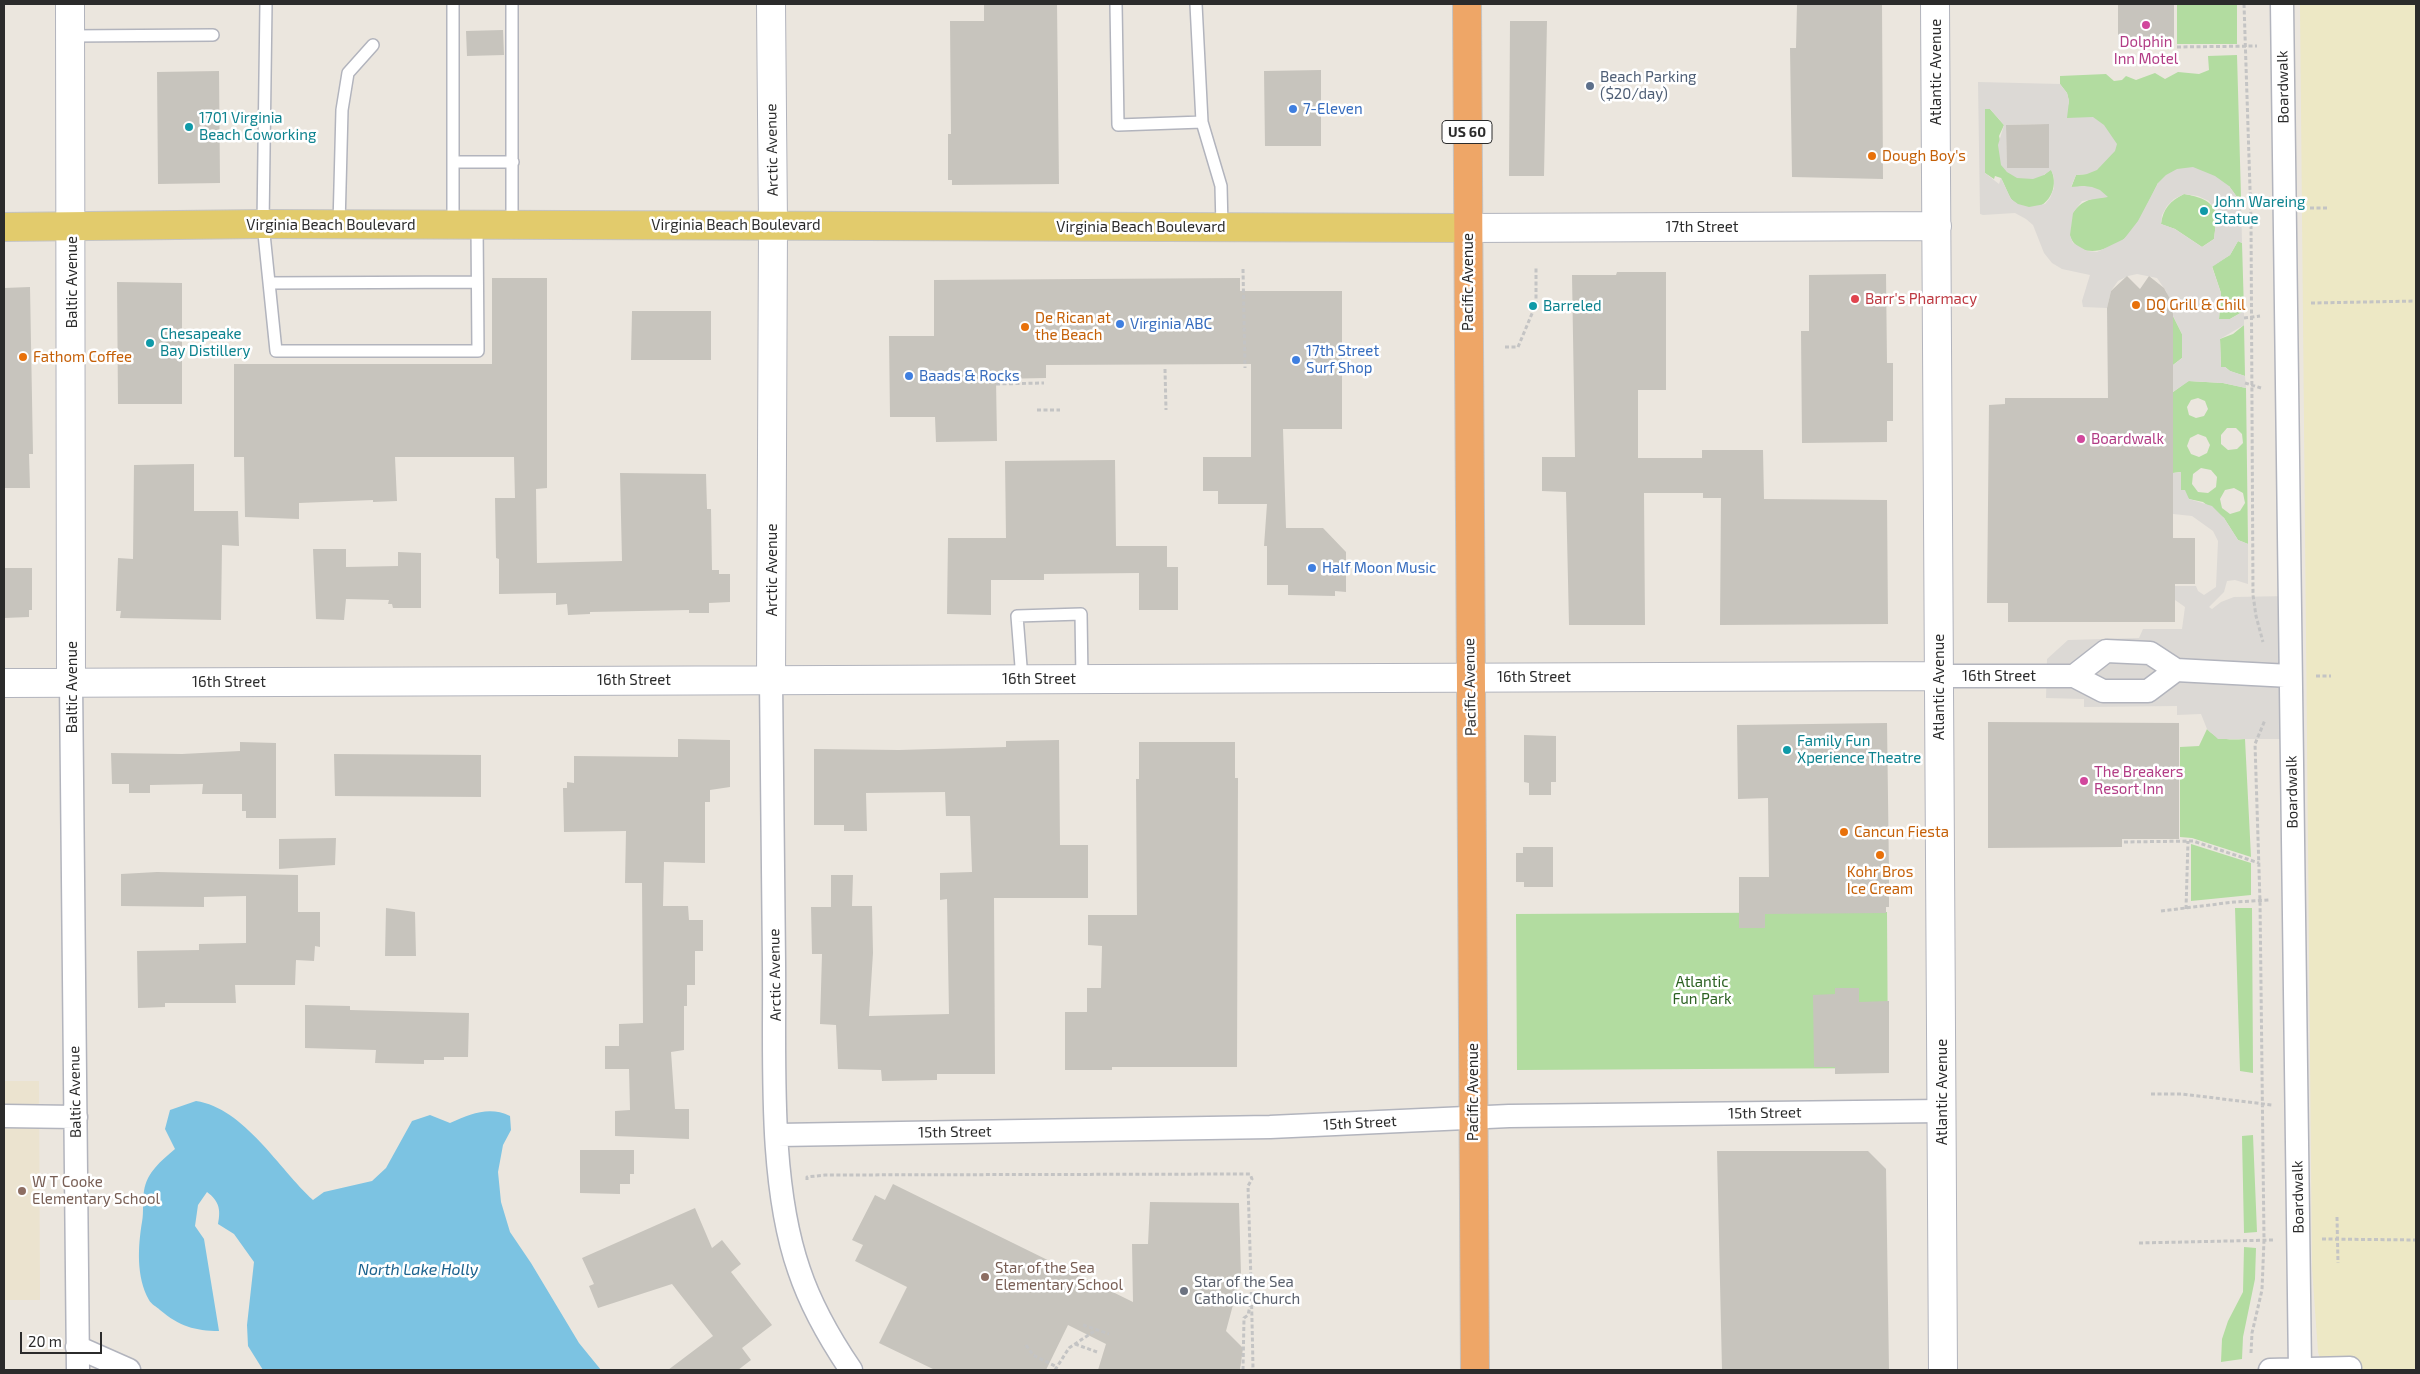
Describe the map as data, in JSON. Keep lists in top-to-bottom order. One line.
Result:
{"streets":{"highway":["US 60","Pacific Avenue"],"main road":["Virginia Beach Boulevard"],"street":["Atlantic Avenue","Boardwalk","Arctic Avenue","17th Street","Baltic Avenue","16th Street","15th Street"]},"crossings":[["Atlantic Avenue","17th Street"],["Atlantic Avenue","16th Street"],["Atlantic Avenue","15th Street"],["Arctic Avenue","Virginia Beach Boulevard"],["Arctic Avenue","16th Street"],["Arctic Avenue","15th Street"],["Virginia Beach Boulevard","17th Street"],["Virginia Beach Boulevard","Baltic Avenue"],["Virginia Beach Boulevard","Pacific Avenue"],["17th Street","Pacific Avenue"],["Baltic Avenue","16th Street"],["Pacific Avenue","16th Street"],["Pacific Avenue","15th Street"]],"water":["North Lake Holly"],"parks":["Atlantic Fun Park"],"places":["Dolphin Inn Motel","Beach Parking ($20/day)","7-Eleven","1701 Virginia Beach Coworking","Dough Boy's","John Wareing Statue","Barr's Pharmacy","DQ Grill & Chill","Barreled","Virginia ABC","De Rican at the Beach","Chesapeake Bay Distillery","Fathom Coffee","17th Street Surf Shop","Baads & Rocks","Boardwalk","Half Moon Music","Family Fun Xperience Theatre","The Breakers Resort Inn","Cancun Fiesta","Kohr Bros Ice Cream","W T Cooke Elementary School","Star of the Sea Elementary School","Star of the Sea Catholic Church"],"scale_bar":"20 m"}
